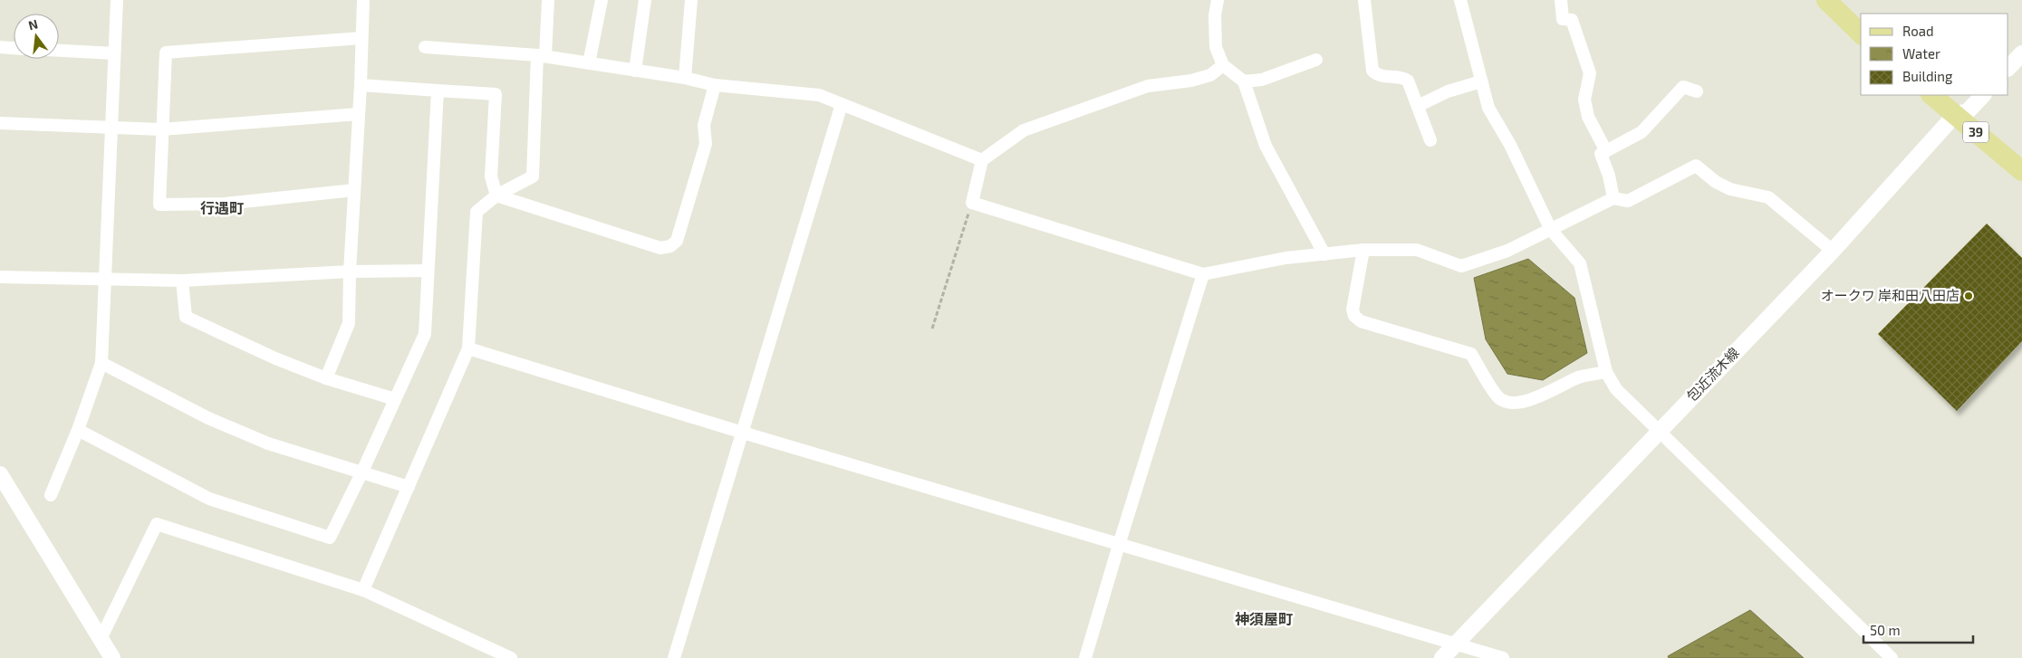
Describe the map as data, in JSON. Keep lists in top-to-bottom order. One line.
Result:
{"streets":{"main road":["39"],"street":["包近流木線"]},"crossings":[["39","包近流木線"]],"districts":["行遇町","神須屋町"],"places":["オークワ 岸和田八田店"],"legend":["Road","Water","Building"],"scale_bar":"50 m","north":"top"}
